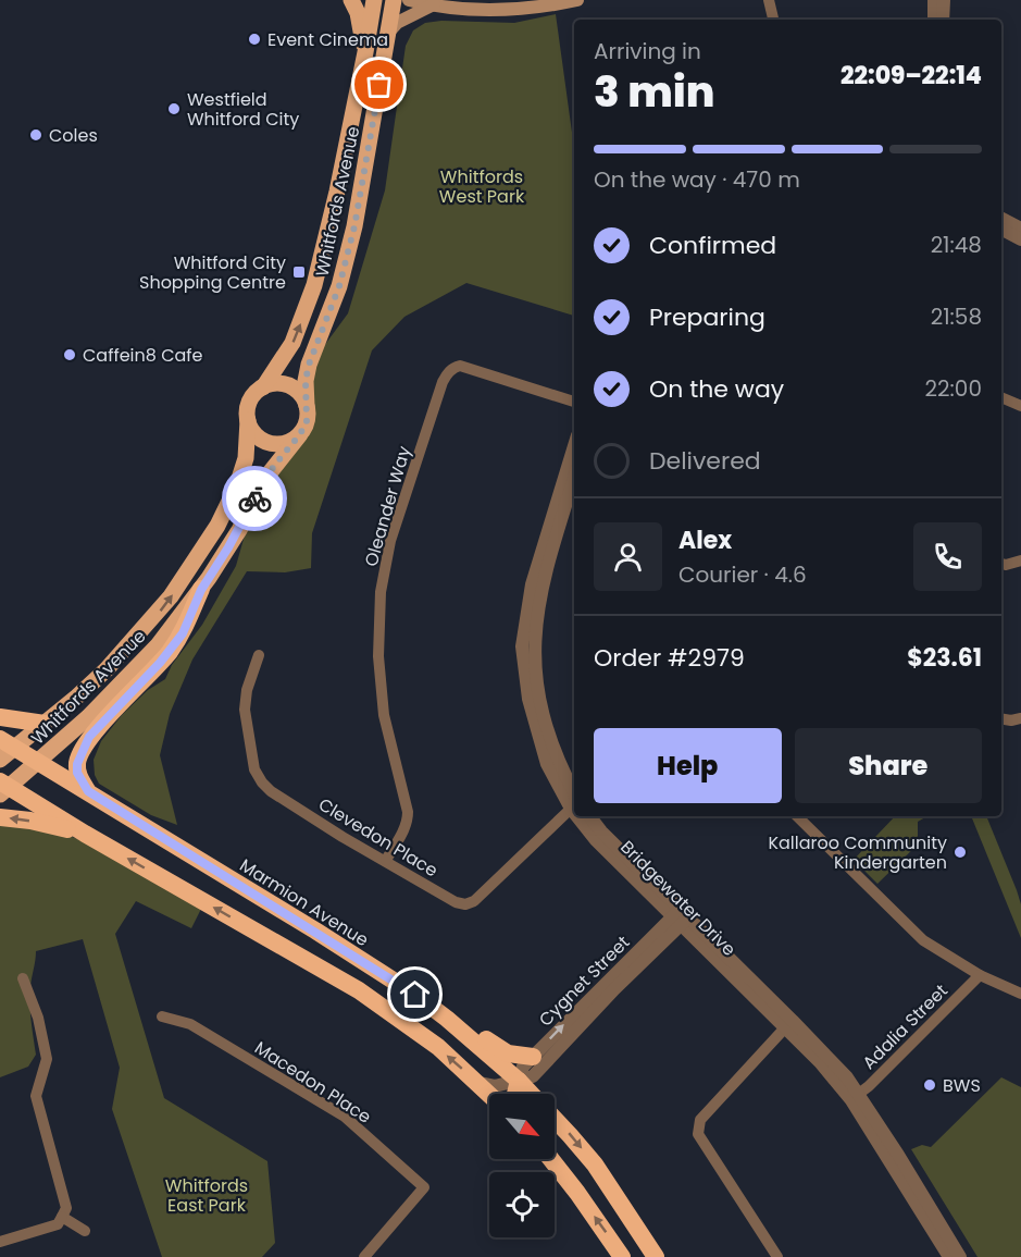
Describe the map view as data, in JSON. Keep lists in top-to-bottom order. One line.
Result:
{"streets":{"highway":["Marmion Avenue"],"main road":["Whitfords Avenue"],"street":["Oleander Way","Clevedon Place","Bridgewater Drive","Cygnet Street","Adalia Street","Macedon Place"]},"crossings":[["Whitfords Avenue","Marmion Avenue"],["Oleander Way","Clevedon Place"],["Bridgewater Drive","Cygnet Street"],["Bridgewater Drive","Adalia Street"],["Marmion Avenue","Cygnet Street"]],"parks":["Whitfords West Park","Whitfords East Park"],"places":{"other":["Event Cinema","Westfield Whitford City","Coles","Caffein8 Cafe","Kallaroo Community Kindergarten","BWS"],"transit":["Whitford City Shopping Centre"]},"north":"bottom right","page":{"heading":["3 min","Arriving in","22:09–22:14"],"panel":["Alex","Courier · 4.6","Order #2979","$23.61"],"bar":"On the way · 470 m","list":[["Confirmed","21:48"],["Preparing","21:58"],["On the way","22:00"],"Delivered"],"buttons":["Help","Share"]}}
